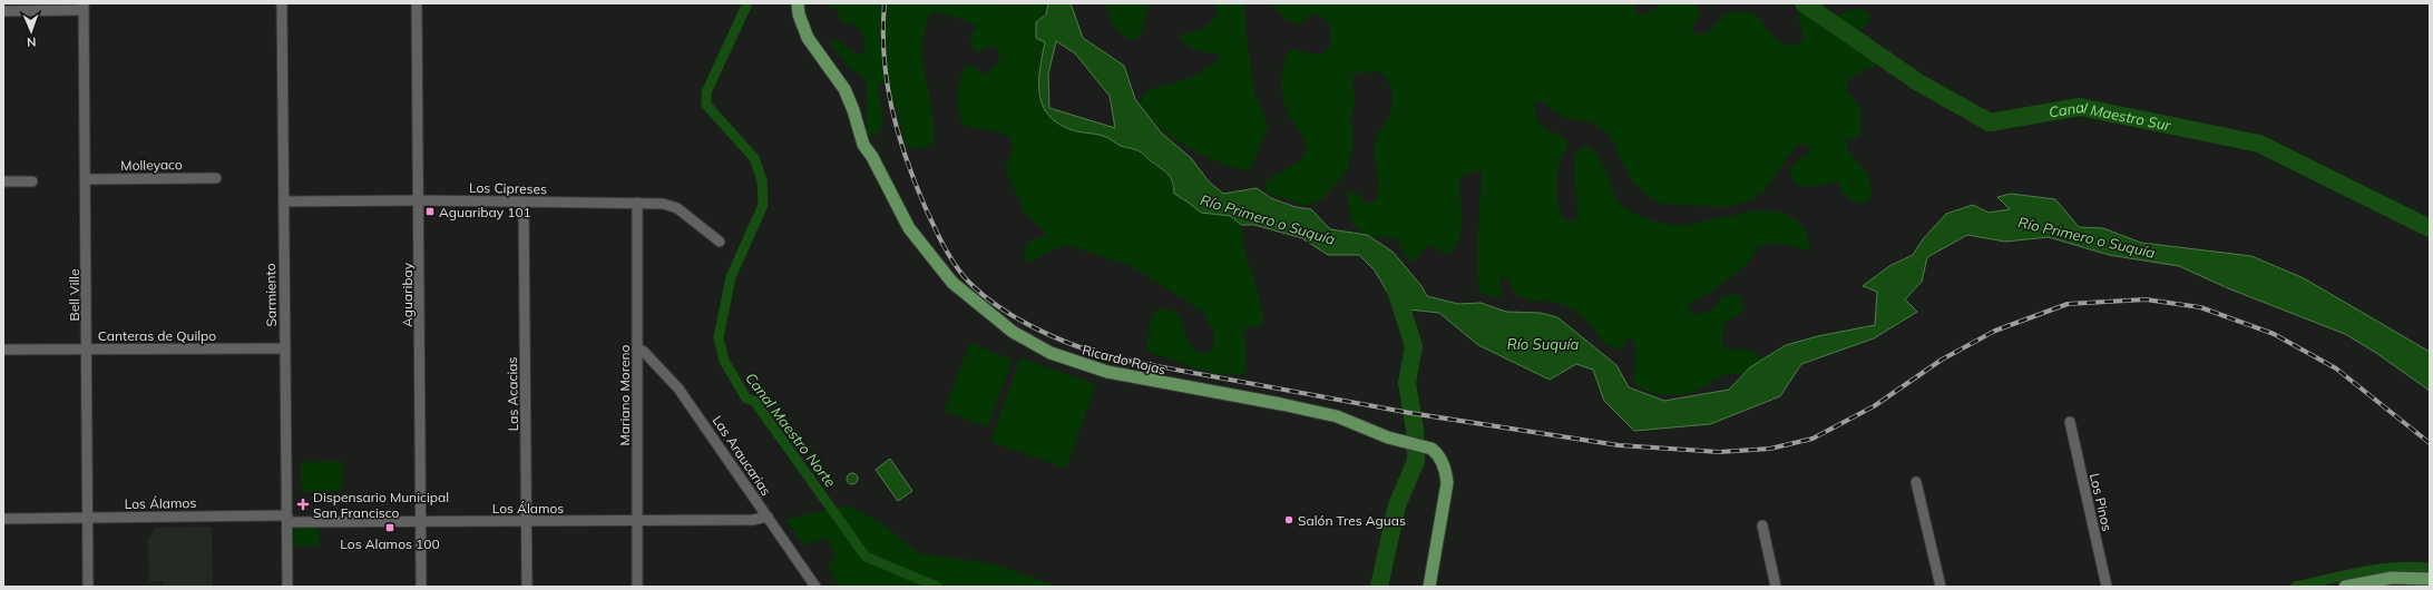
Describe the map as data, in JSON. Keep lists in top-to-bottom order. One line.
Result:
{"streets":{"main road":["Ricardo Rojas"],"street":["Molleyaco","Los Cipreses","Bell Ville","Sarmiento","Aguaribay","Canteras de Quilpo","Las Acacias","Mariano Moreno","Las Araucarias","Los Pinos","Los Álamos"]},"crossings":[["Molleyaco","Bell Ville"],["Los Cipreses","Sarmiento"],["Los Cipreses","Aguaribay"],["Los Cipreses","Las Acacias"],["Los Cipreses","Mariano Moreno"],["Bell Ville","Canteras de Quilpo"],["Bell Ville","Los Álamos"],["Sarmiento","Canteras de Quilpo"],["Sarmiento","Los Álamos"],["Aguaribay","Los Álamos"],["Las Acacias","Los Álamos"],["Mariano Moreno","Las Araucarias"],["Mariano Moreno","Los Álamos"],["Las Araucarias","Los Álamos"]],"water":["Canal Maestro Sur","Río Primero o Suquía","Río Suquía","Canal Maestro Norte"],"places":{"transit":["Aguaribay 101","Los Alamos 100"],"health":["Dispensario Municipal San Francisco"],"other":["Salón Tres Aguas"]},"north":"bottom"}
